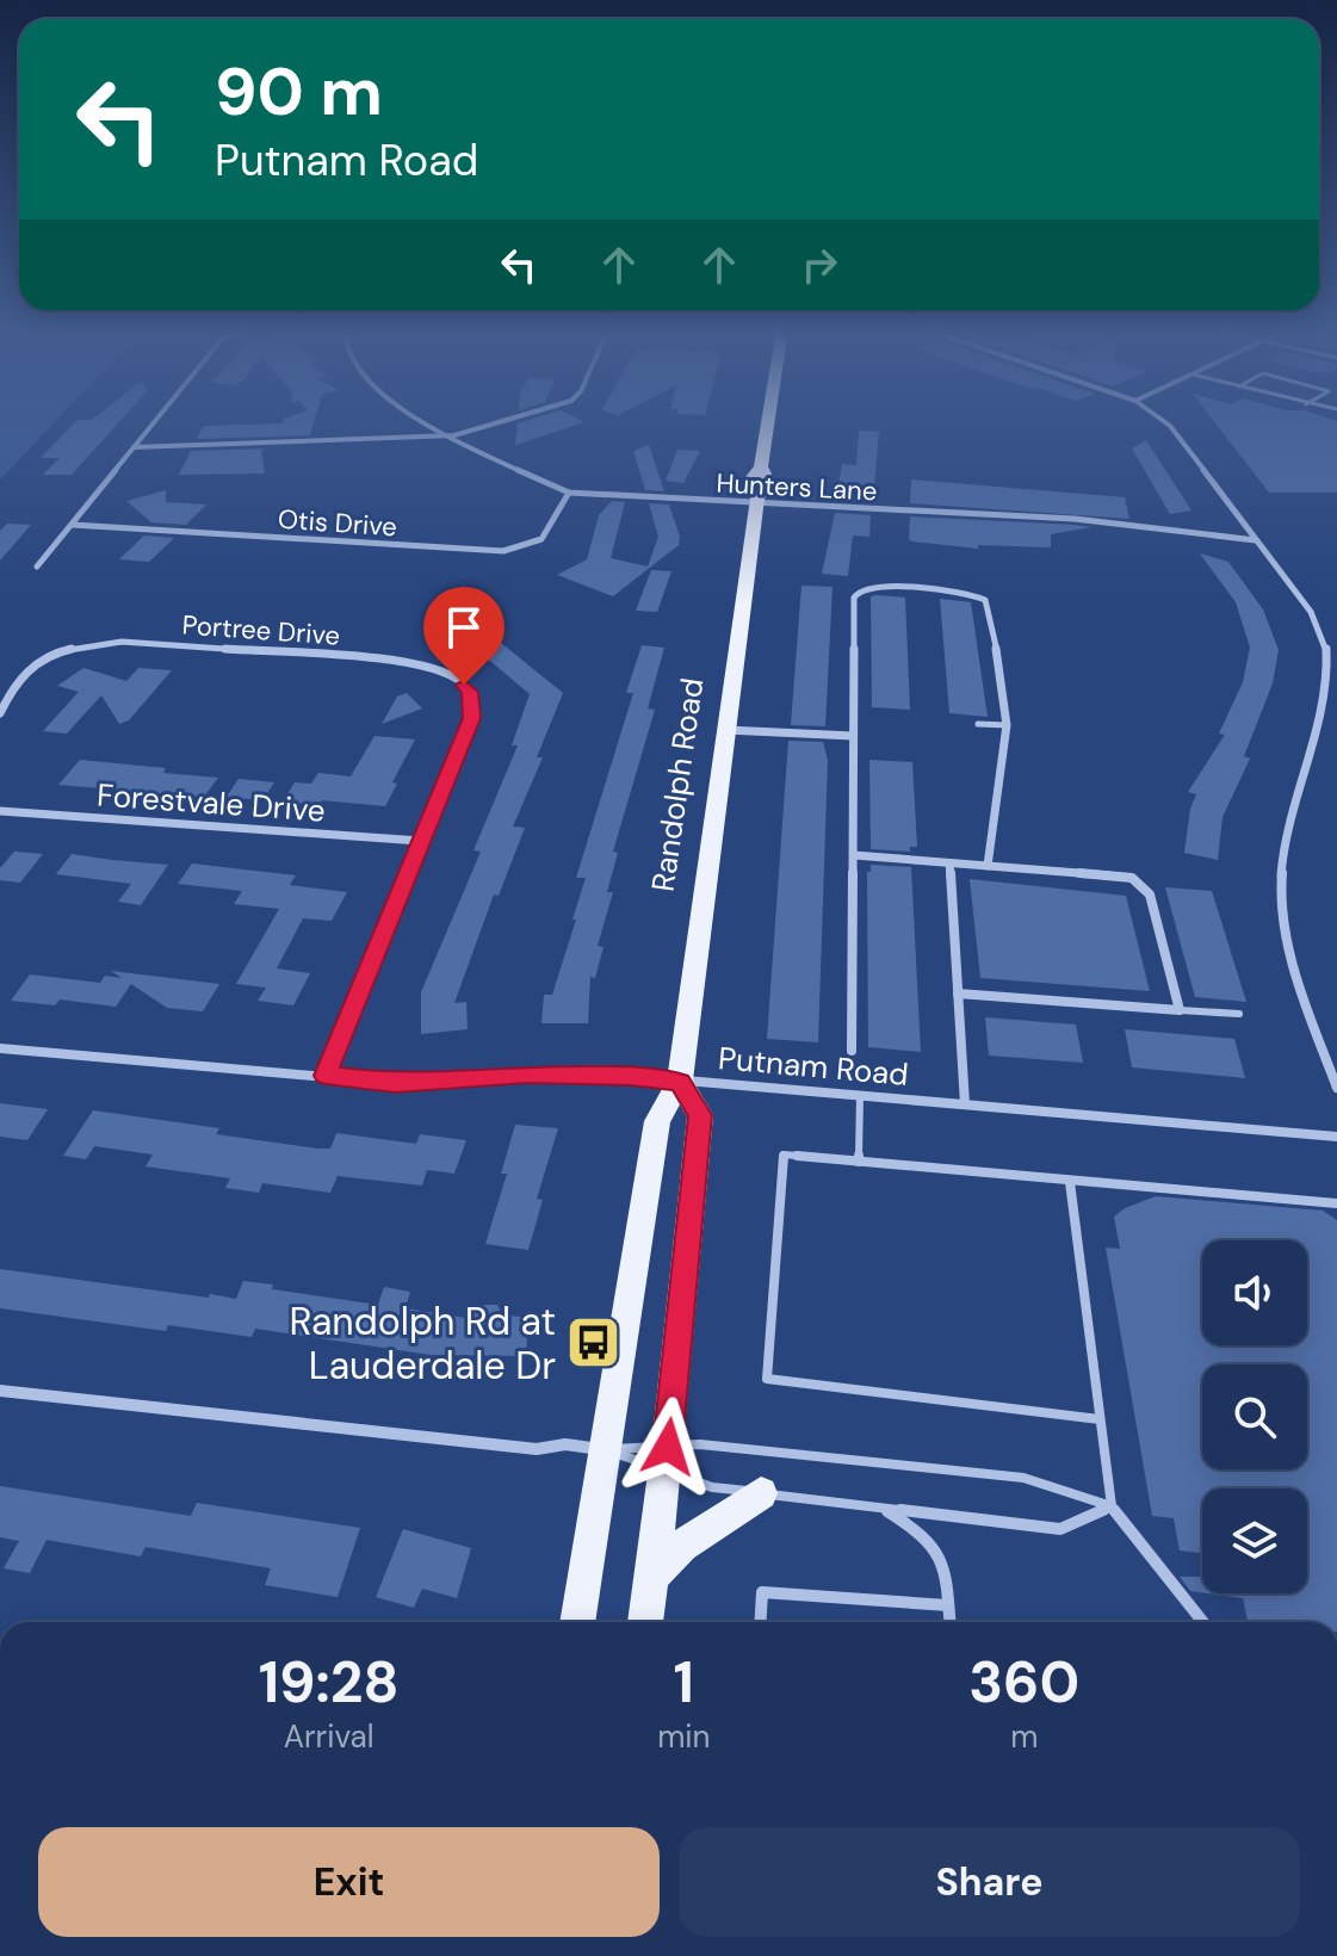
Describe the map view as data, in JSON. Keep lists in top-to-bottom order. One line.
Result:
{"streets":{"main road":["Randolph Road"],"street":["Hunters Lane","Otis Drive","Portree Drive","Forestvale Drive","Putnam Road"]},"crossings":[["Hunters Lane","Otis Drive"],["Hunters Lane","Randolph Road"],["Portree Drive","Forestvale Drive"],["Randolph Road","Putnam Road"]],"places":{"bus stop":["Randolph Rd at Lauderdale Dr"]},"page":{"turn":["90 m","Putnam Road"],"eta":["19:28","Arrival","1","min","360","m"],"buttons":["Exit","Share"]}}
